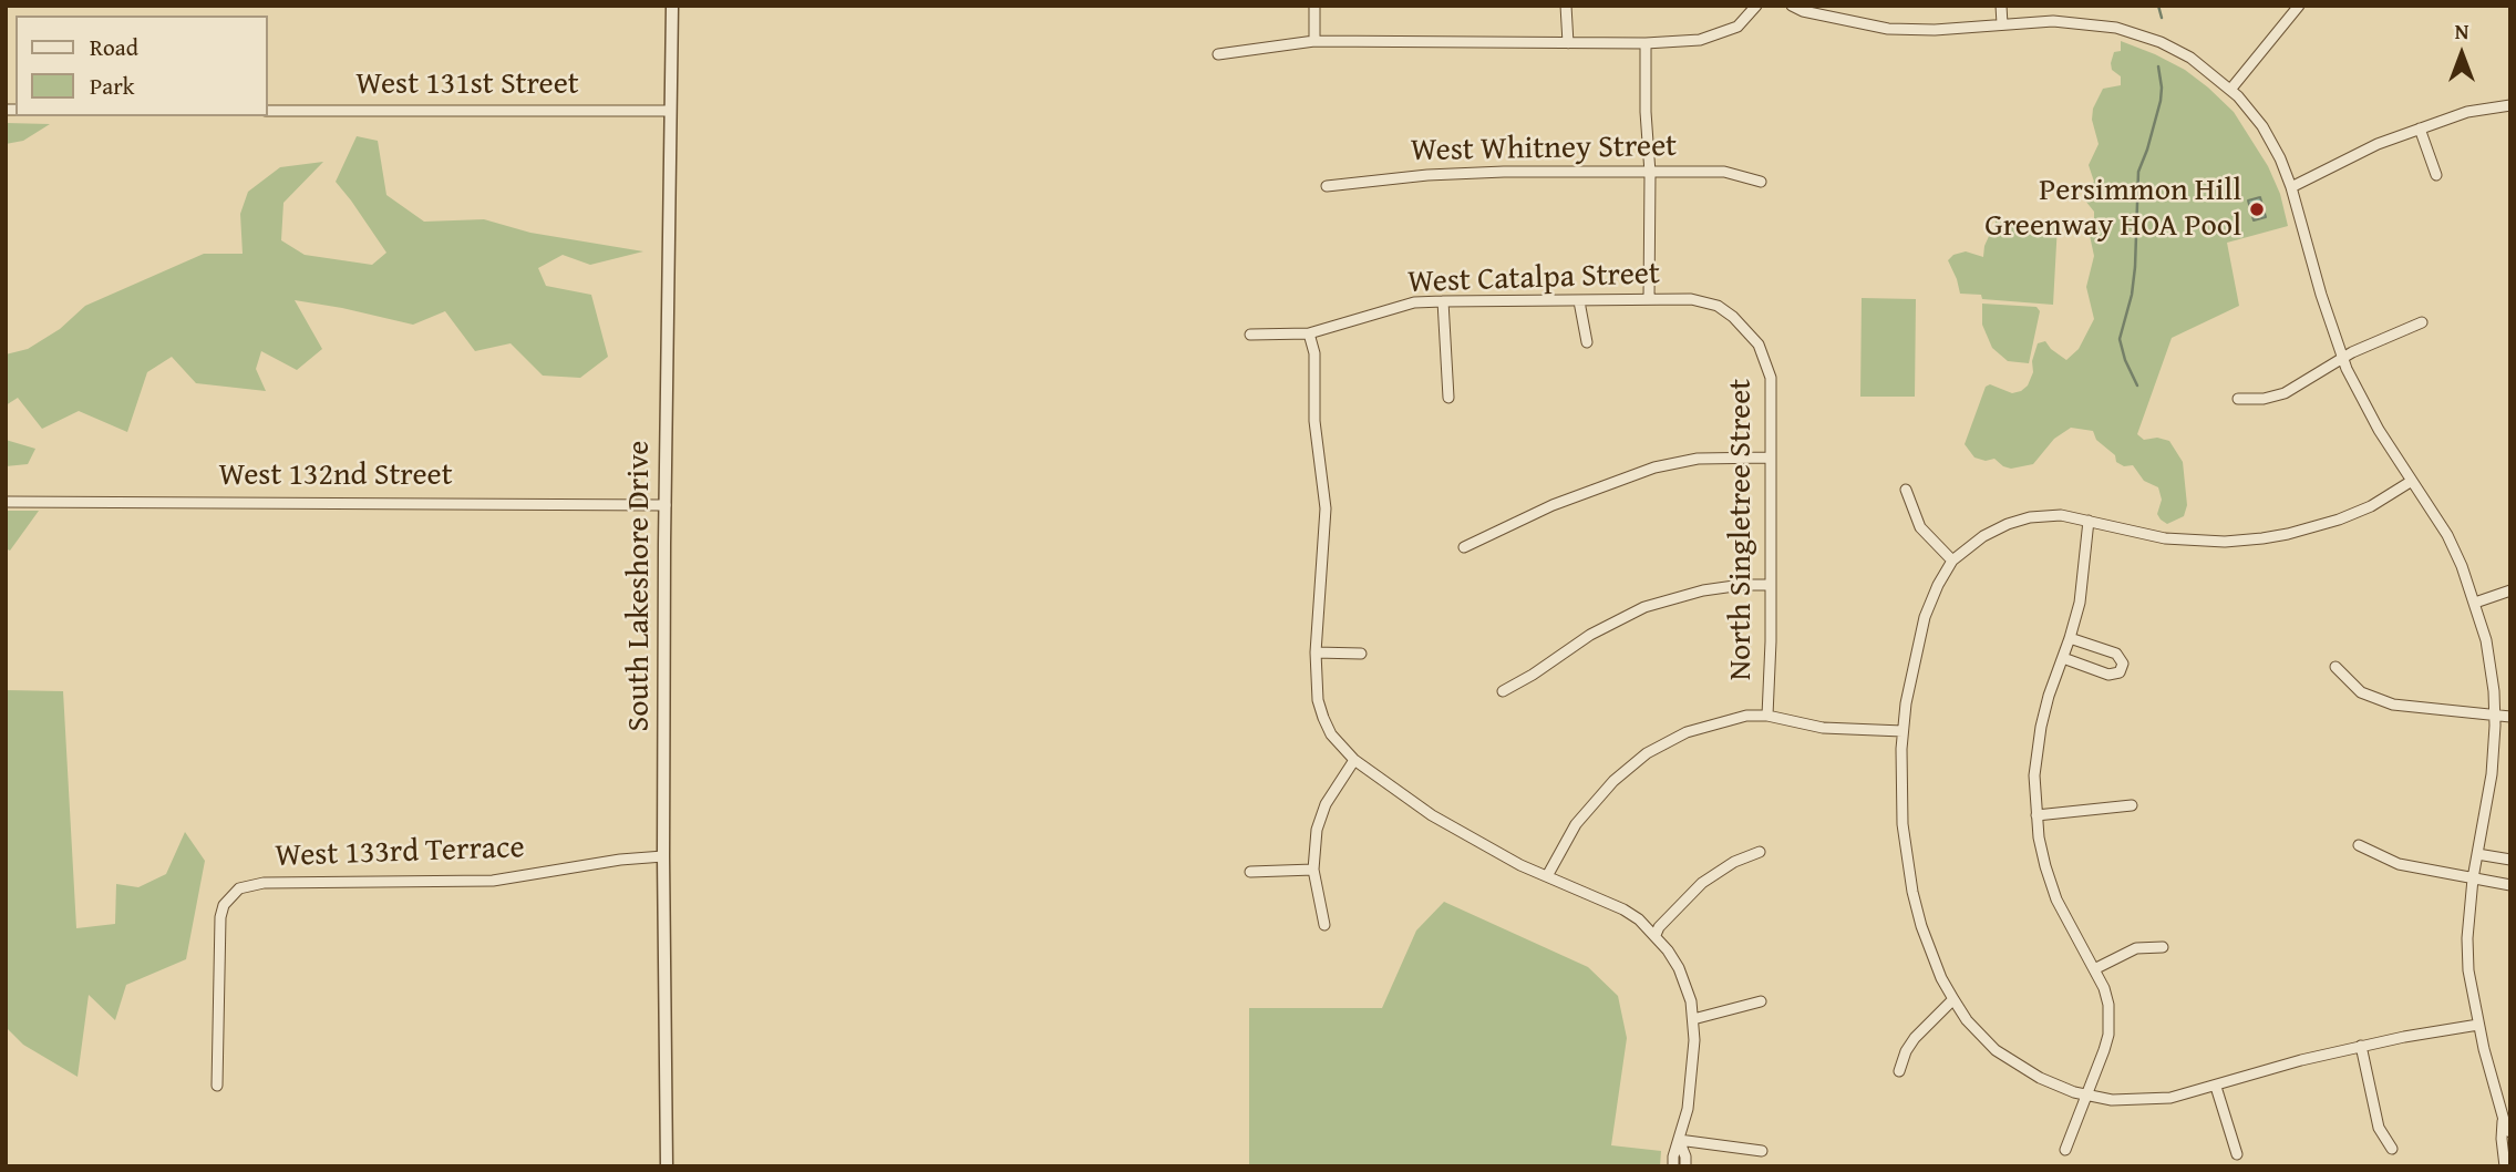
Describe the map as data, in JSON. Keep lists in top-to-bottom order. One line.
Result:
{"streets":{"street":["West 131st Street","West Whitney Street","West Catalpa Street","West 132nd Street","North Singletree Street","South Lakeshore Drive","West 133rd Terrace"]},"crossings":[["West 131st Street","South Lakeshore Drive"],["West Catalpa Street","North Singletree Street"],["West 132nd Street","South Lakeshore Drive"],["South Lakeshore Drive","West 133rd Terrace"]],"places":["Persimmon Hill Greenway HOA Pool"],"legend":["Road","Park"],"north":"top"}
